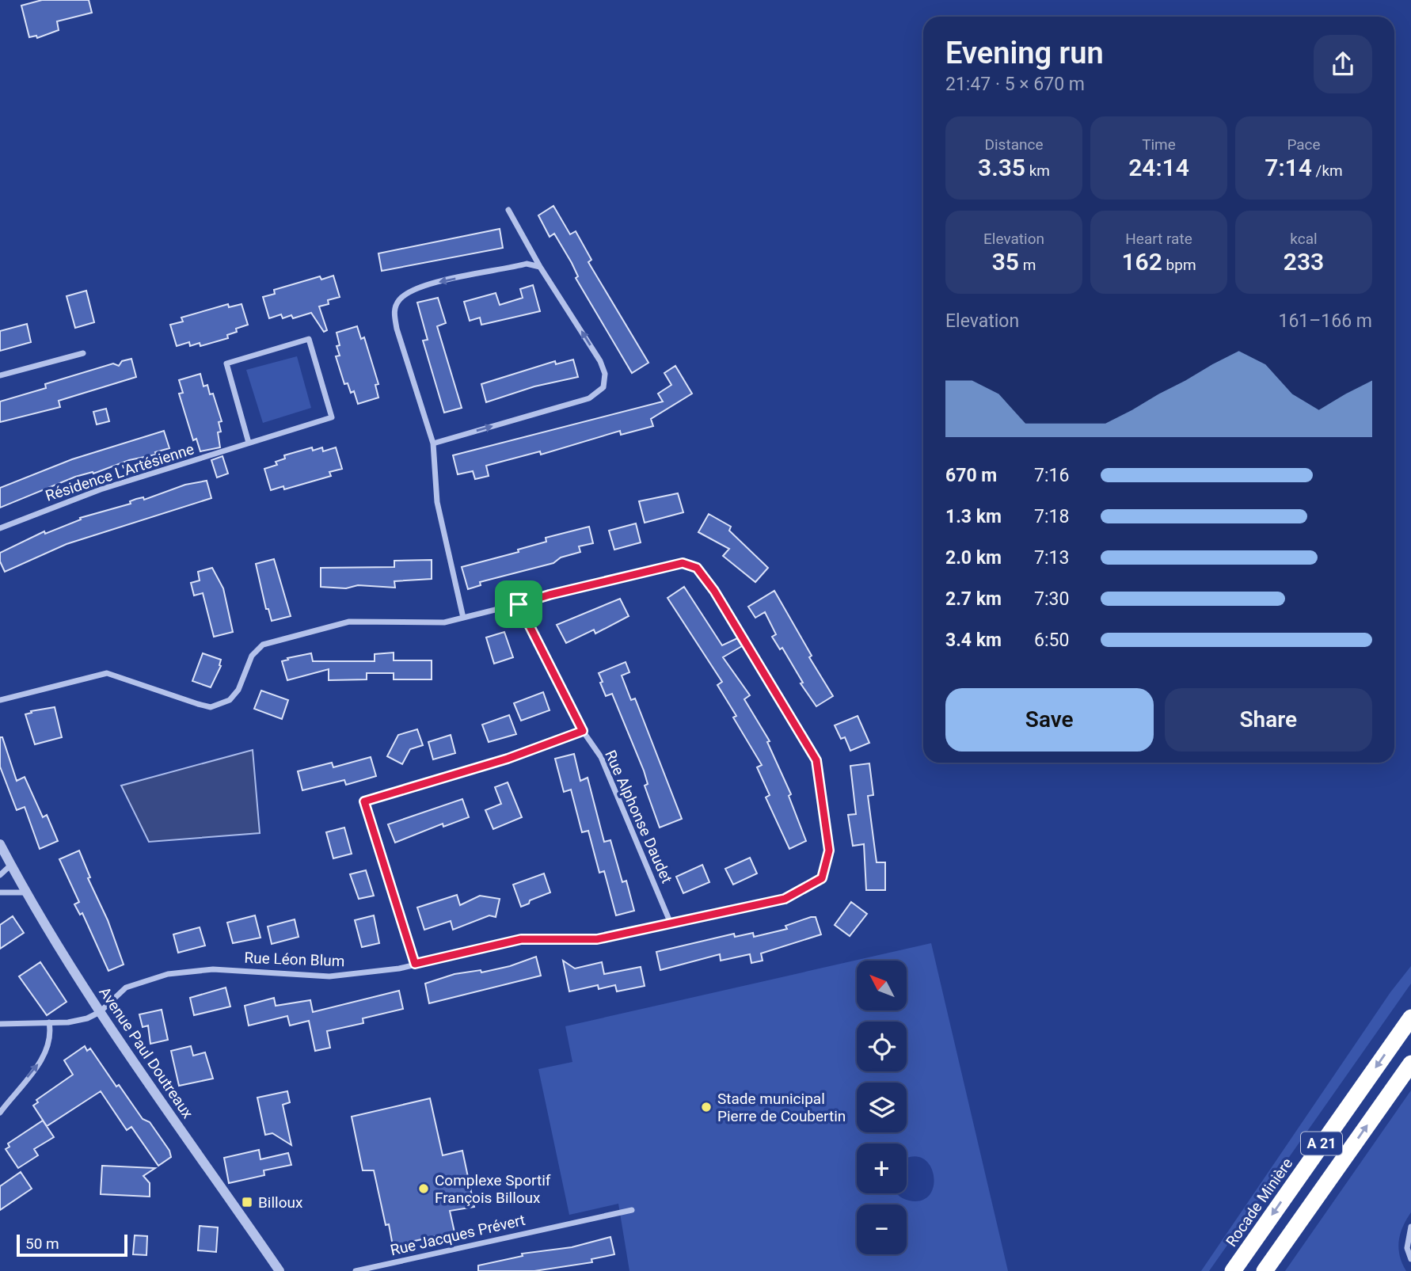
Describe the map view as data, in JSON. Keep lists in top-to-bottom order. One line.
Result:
{"streets":{"highway":["A 21","Rocade Minière"],"street":["Résidence L'Artésienne","Rue Alphonse Daudet","Rue Léon Blum","Avenue Paul Doutreaux","Rue Jacques Prévert"]},"crossings":[["Rue Alphonse Daudet","Rue Léon Blum"],["Rue Léon Blum","Avenue Paul Doutreaux"]],"places":{"other":["Stade municipal Pierre de Coubertin","Complexe Sportif François Billoux"],"transit":["Billoux"]},"scale_bar":"50 m","north":"top left","page":{"heading":["Evening run","21:47 · 5 × 670 m"],"stats":[["Distance","3.35 km"],["Time","24:14"],["Pace","7:14 /km"],["Elevation","35 m"],["Heart rate","162 bpm"],["kcal","233"]],"chart":["Elevation","161–166 m"],"list":[{"name":"670 m","note":"7:16"},{"name":"1.3 km","note":"7:18"},{"name":"2.0 km","note":"7:13"},{"name":"2.7 km","note":"7:30"},{"name":"3.4 km","note":"6:50"}],"buttons":["Save","Share"],"map_buttons":["+","−"],"scale":"50 m"}}
